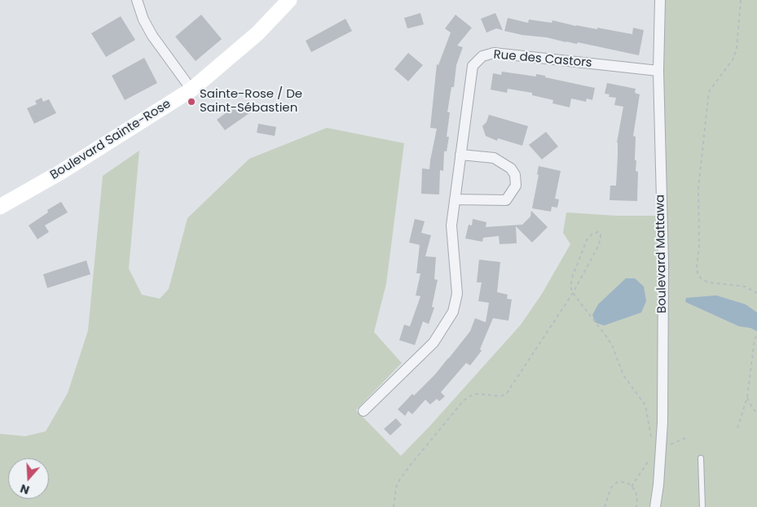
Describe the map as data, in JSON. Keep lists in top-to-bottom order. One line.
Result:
{"streets":{"street":["Rue des Castors","Boulevard Sainte-Rose","Boulevard Mattawa"]},"crossings":[["Rue des Castors","Boulevard Mattawa"]],"places":["Sainte-Rose / De Saint-Sébastien"],"north":"bottom"}
